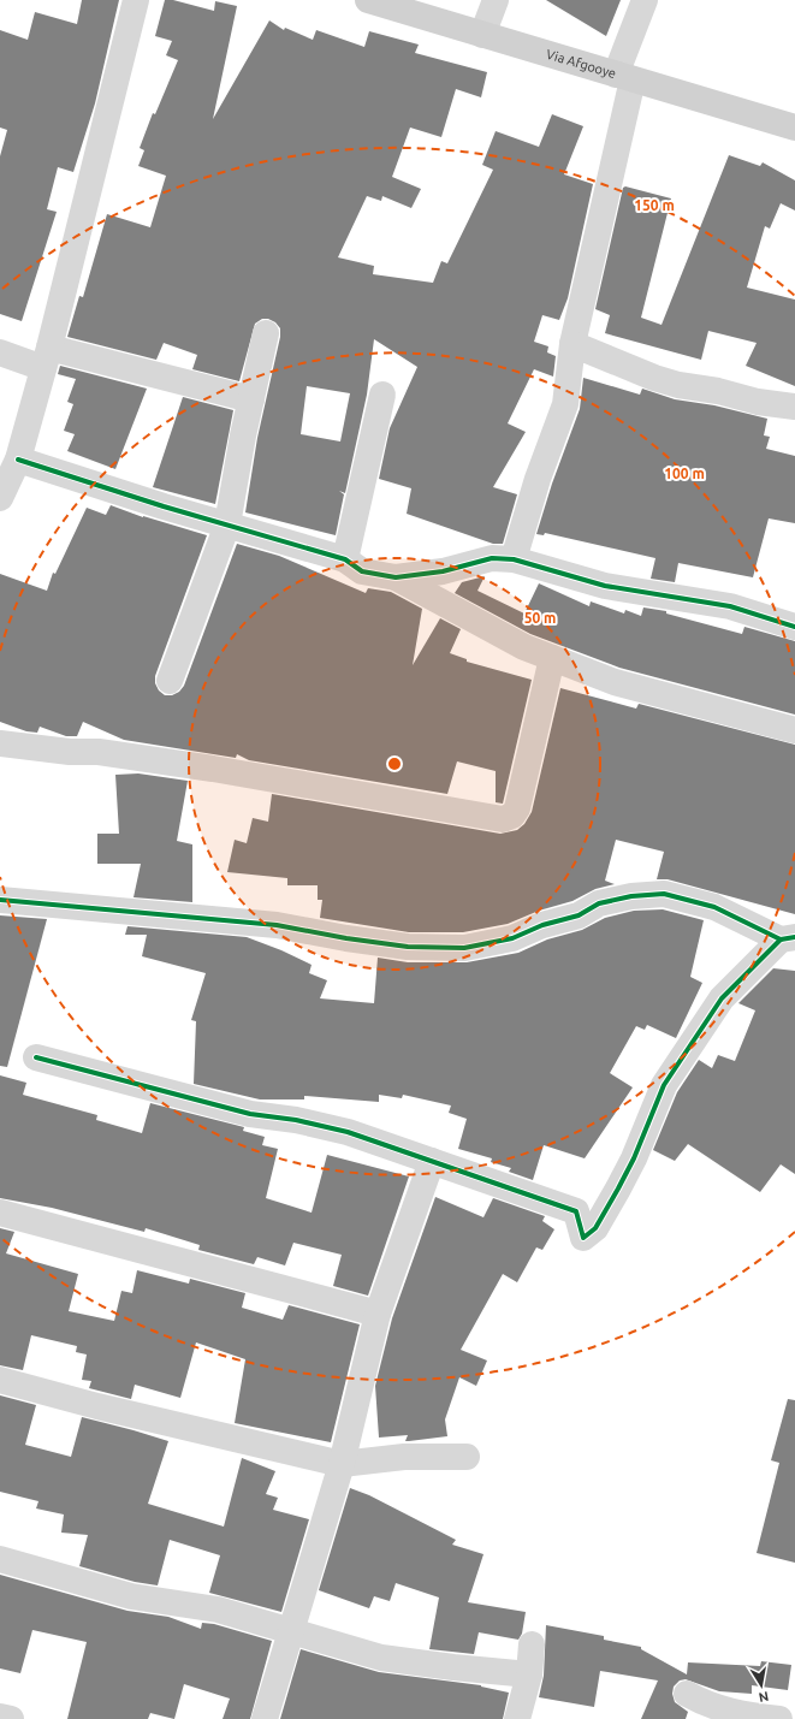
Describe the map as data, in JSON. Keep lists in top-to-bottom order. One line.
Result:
{"streets":{"main road":["Via Afgooye"]},"north":"bottom","rings":["150 m","100 m","50 m"]}
